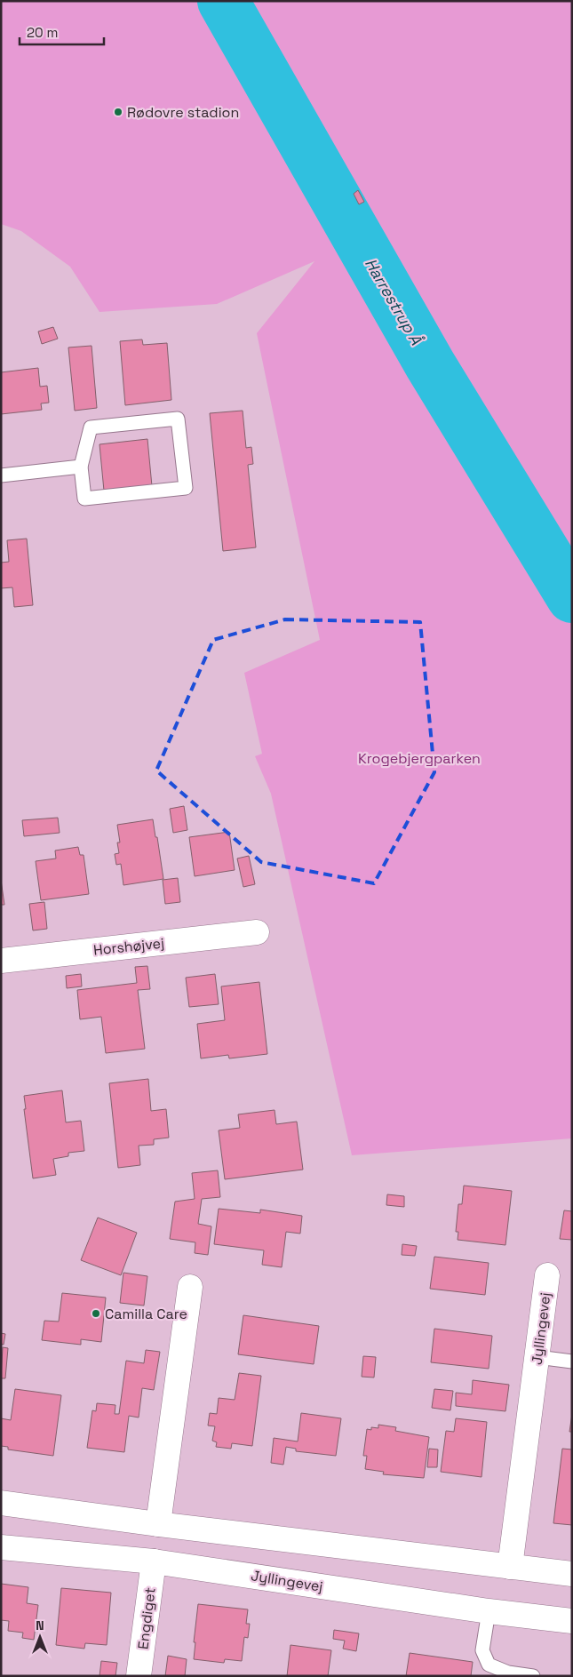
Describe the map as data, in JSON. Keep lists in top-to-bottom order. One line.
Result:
{"streets":{"street":["Horshøjvej","Jyllingevej","Engdiget"]},"crossings":[["Jyllingevej","Engdiget"]],"water":["Harrestrup Å"],"parks":["Krogebjergparken"],"places":["Rødovre stadion","Camilla Care"],"scale_bar":"20 m","north":"top"}
